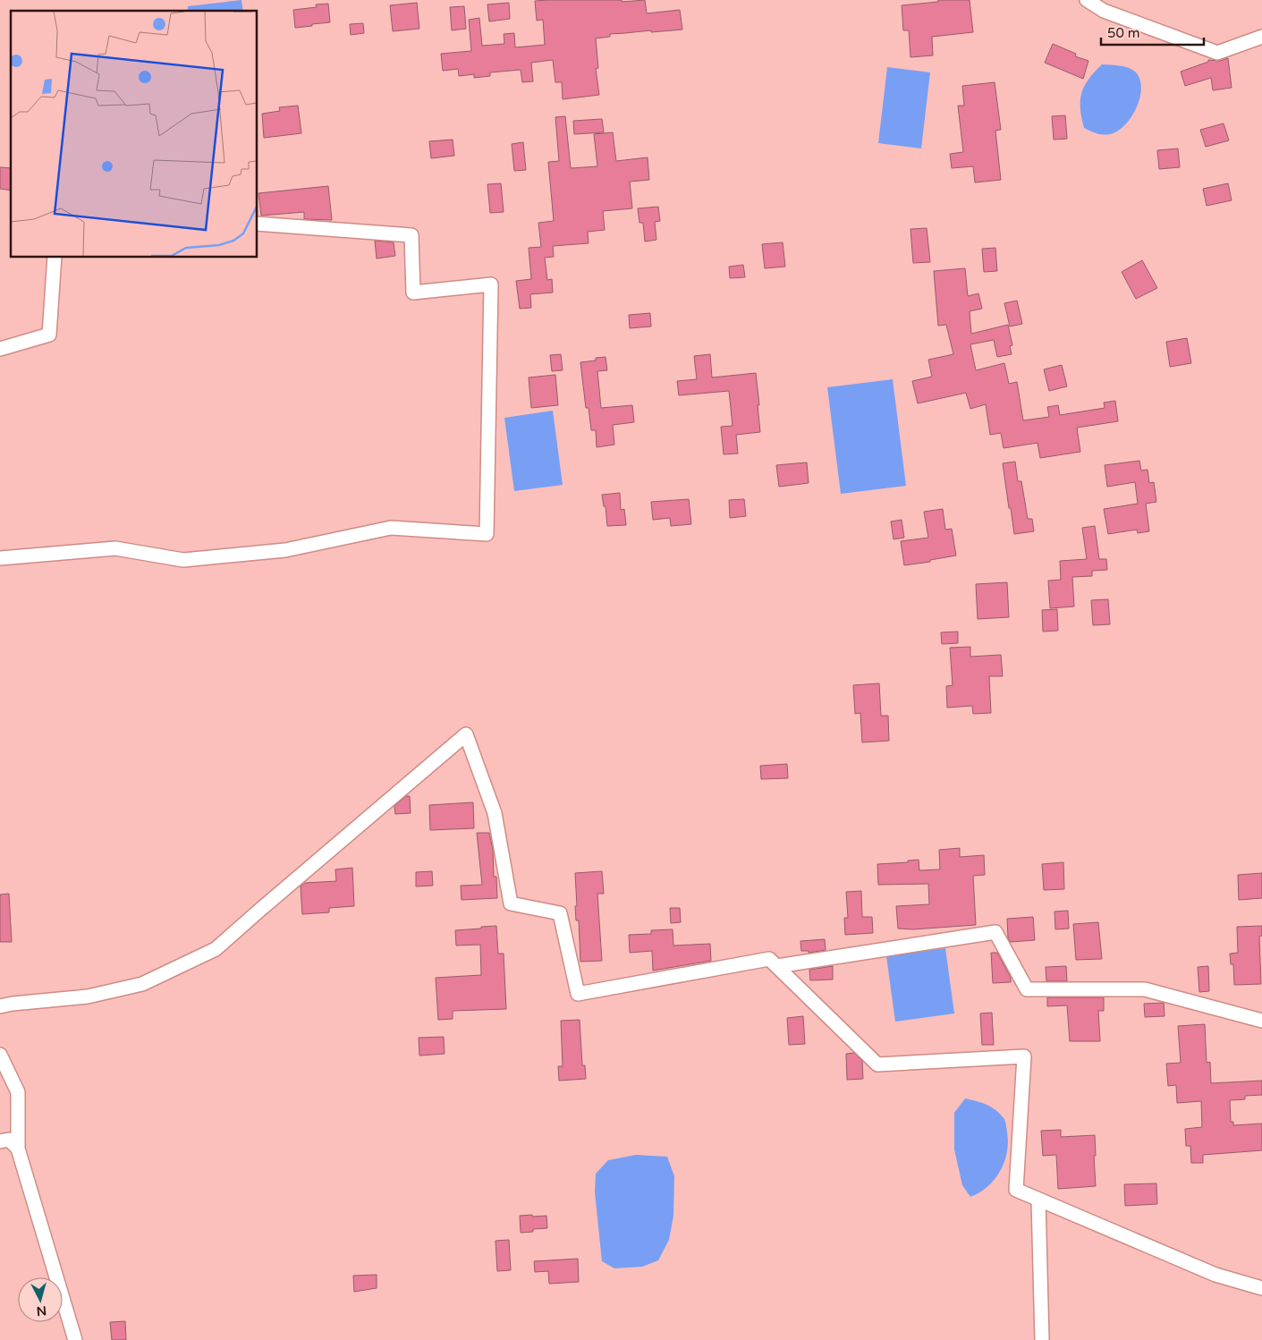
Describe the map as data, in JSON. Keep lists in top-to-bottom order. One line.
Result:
{"scale_bar":"50 m","north":"bottom"}
